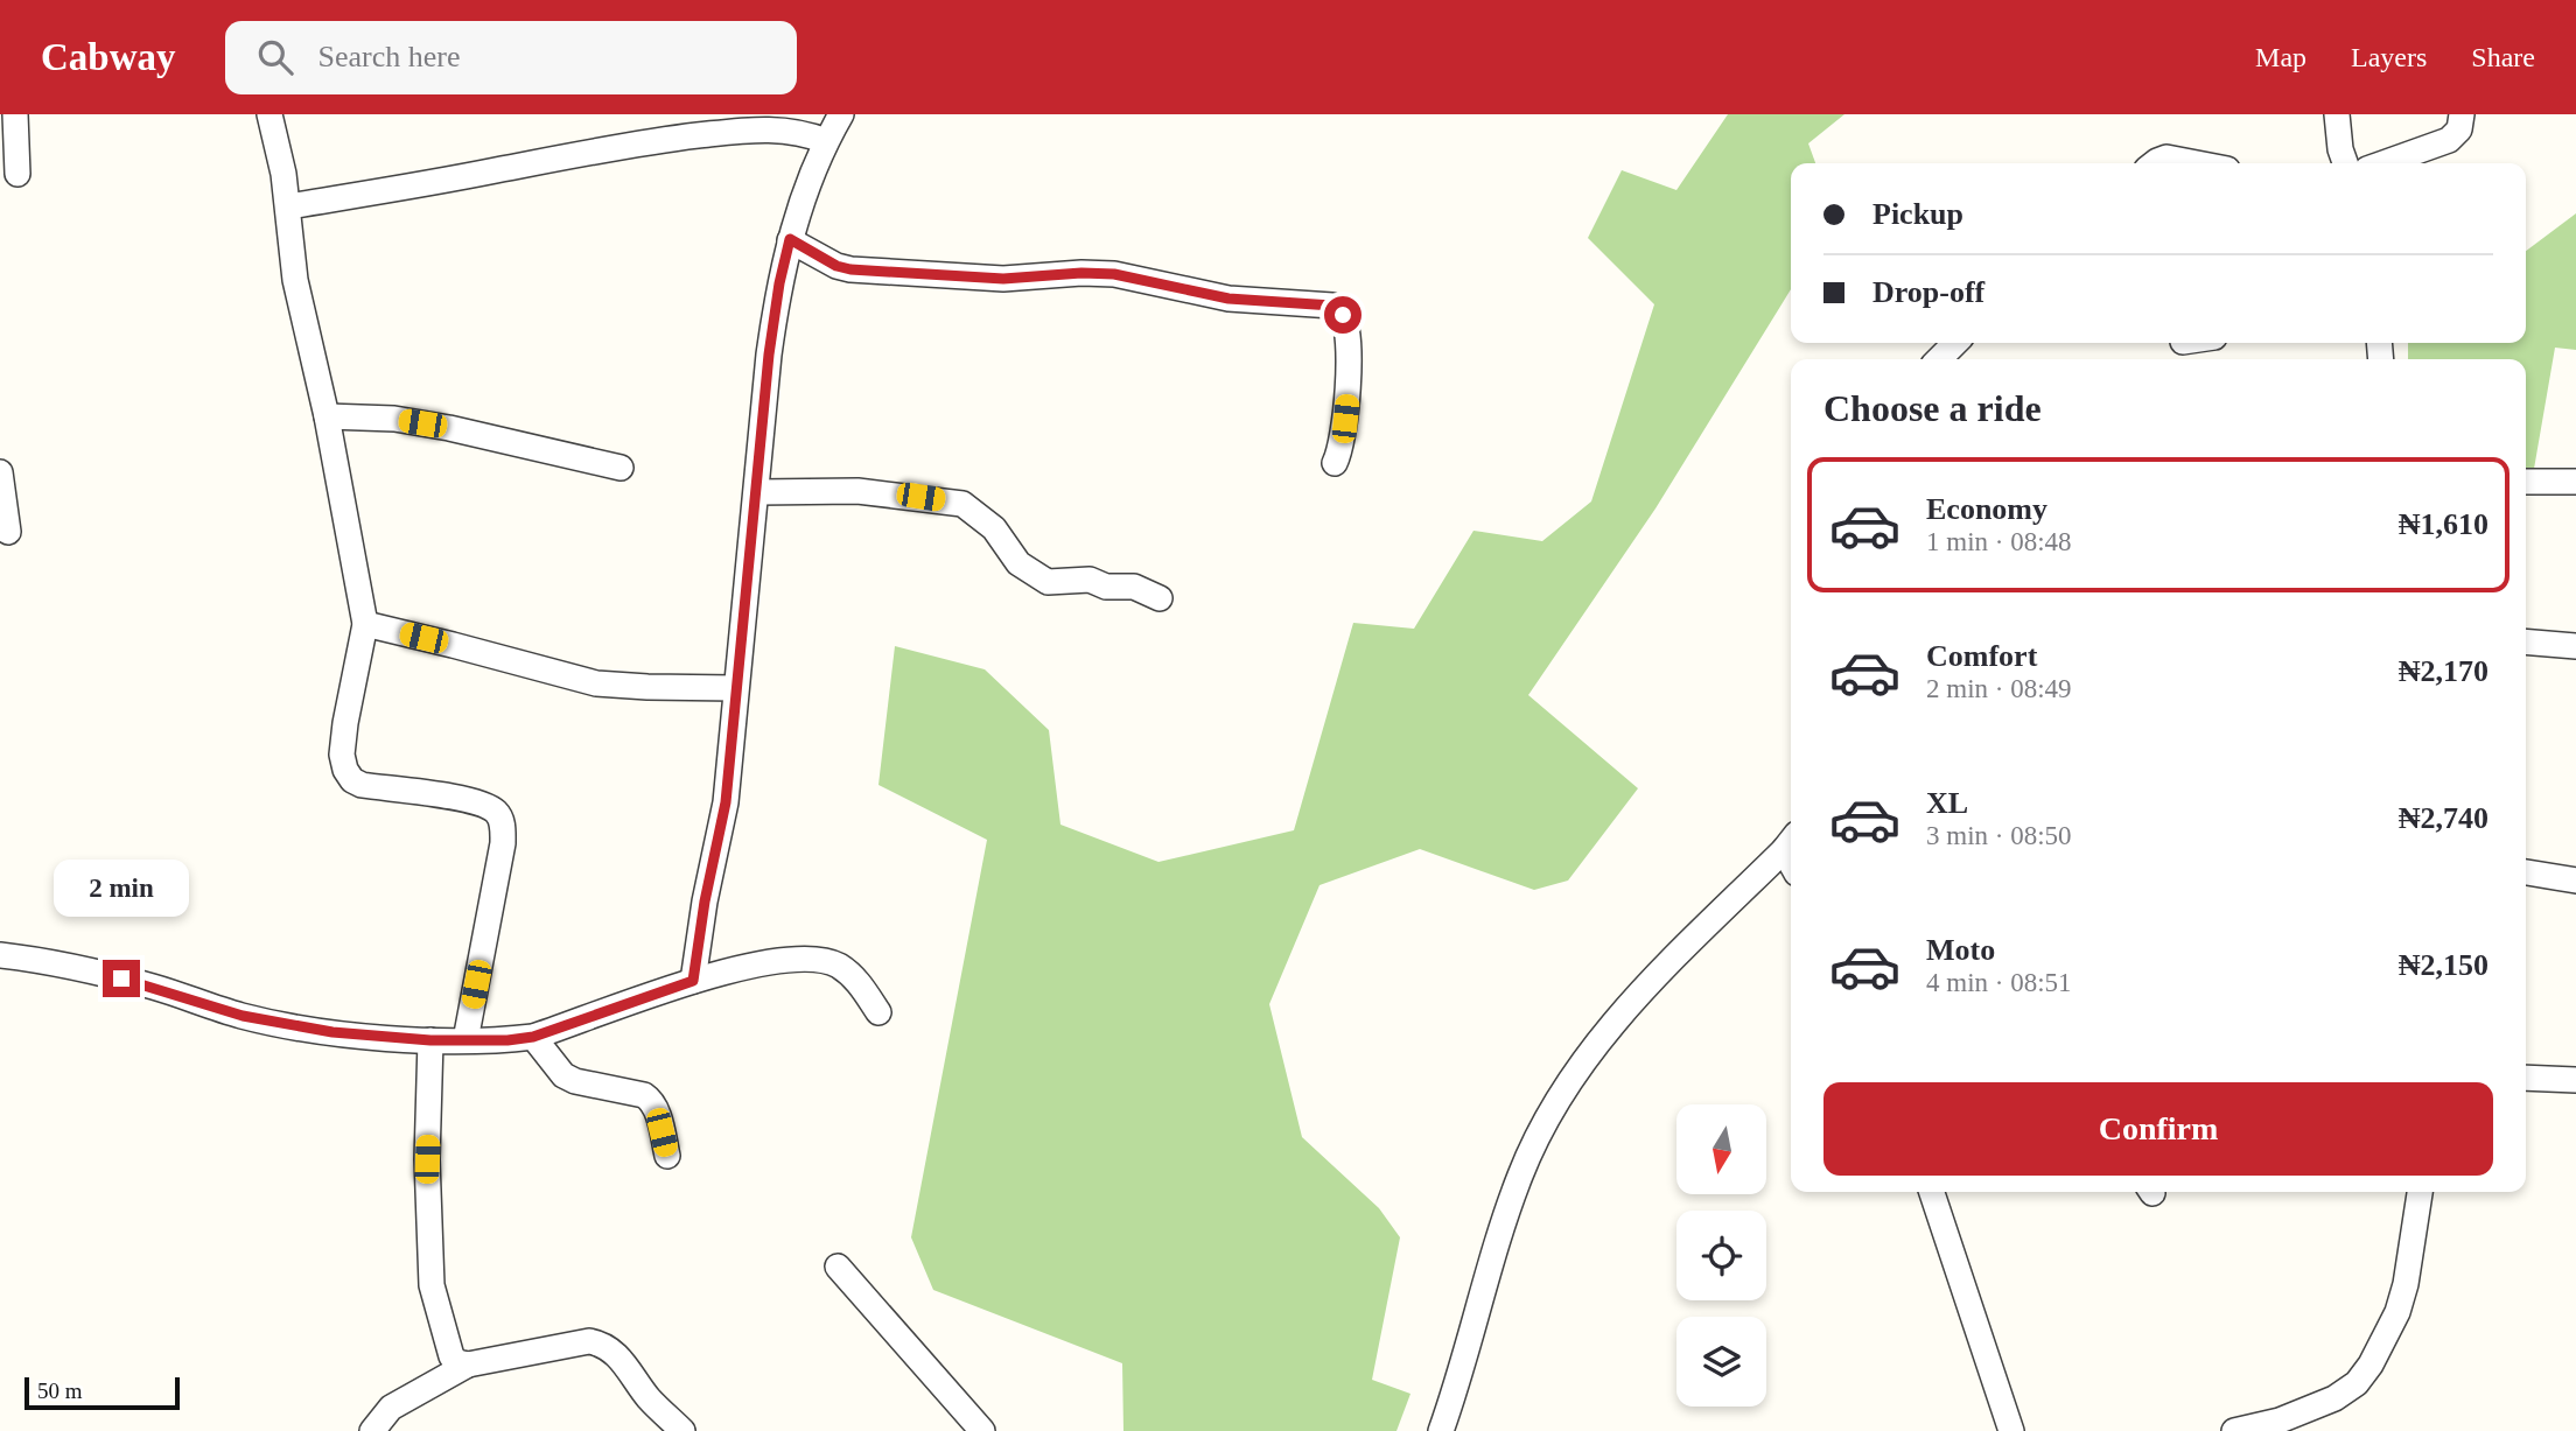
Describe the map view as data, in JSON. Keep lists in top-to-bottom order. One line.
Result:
{"scale_bar":"50 m","north":"bottom","page":{"header":"Cabway","search":"Search here","nav":["Map","Layers","Share"],"banner":["Pickup","Drop-off"],"heading":"Choose a ride","list":[{"name":"Economy","note":"1 min · 08:48","value":"₦1,610"},{"name":"Comfort","note":"2 min · 08:49","value":"₦2,170"},{"name":"XL","note":"3 min · 08:50","value":"₦2,740"},{"name":"Moto","note":"4 min · 08:51","value":"₦2,150"}],"bubble":"2 min","buttons":"Confirm","scale":"50 m"}}
